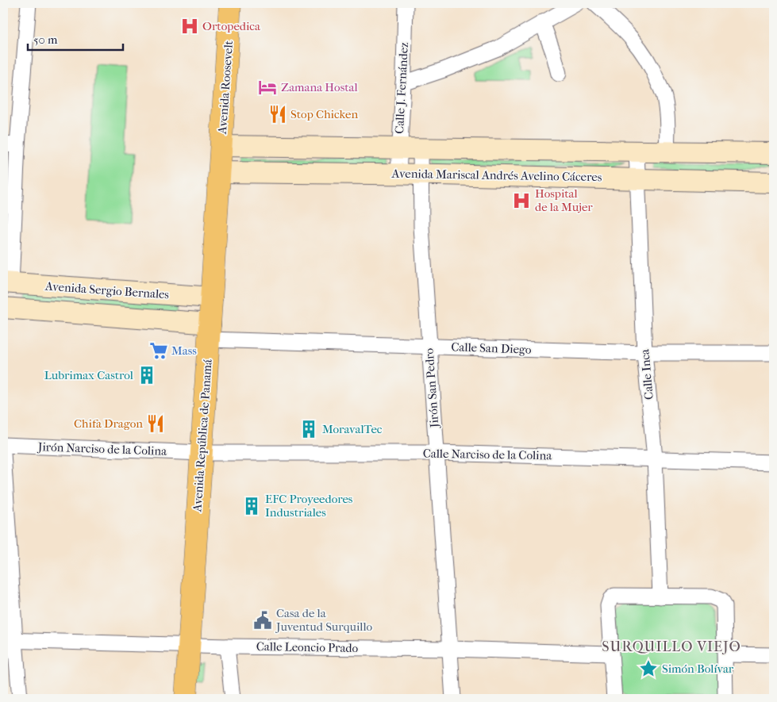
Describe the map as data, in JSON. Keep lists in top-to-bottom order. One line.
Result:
{"streets":{"main road":["Avenida Roosevelt","Avenida República de Panamá"],"street":["Calle J. Fernández","Avenida Mariscal Andrés Avelino Cáceres","Avenida Sergio Bernales","Calle San Diego","Calle Inca","Jirón San Pedro","Jirón Narciso de la Colina","Calle Narciso de la Colina","Calle Leoncio Prado"]},"crossings":[["Avenida Roosevelt","Avenida Mariscal Andrés Avelino Cáceres"],["Avenida Roosevelt","Avenida República de Panamá"],["Calle J. Fernández","Avenida Mariscal Andrés Avelino Cáceres"],["Avenida Mariscal Andrés Avelino Cáceres","Calle Inca"],["Avenida Mariscal Andrés Avelino Cáceres","Jirón San Pedro"],["Avenida Mariscal Andrés Avelino Cáceres","Avenida República de Panamá"],["Avenida Sergio Bernales","Calle San Diego"],["Avenida Sergio Bernales","Avenida República de Panamá"],["Calle San Diego","Calle Inca"],["Calle San Diego","Jirón San Pedro"],["Calle San Diego","Avenida República de Panamá"],["Calle Inca","Calle Narciso de la Colina"],["Jirón San Pedro","Calle Narciso de la Colina"],["Jirón San Pedro","Calle Leoncio Prado"],["Avenida República de Panamá","Jirón Narciso de la Colina"],["Avenida República de Panamá","Calle Narciso de la Colina"],["Avenida República de Panamá","Calle Leoncio Prado"],["Jirón Narciso de la Colina","Calle Narciso de la Colina"]],"districts":["SURQUILLO VIEJO"],"places":{"hospital":["Ortopedica","Hospital de la Mujer"],"hotel":["Zamana Hostal"],"restaurant":["Stop Chicken","Chifa Dragon"],"supermarket":["Mass"],"building":["Lubrimax Castrol","MoravalTec","EFC Proyeedores Industriales"],"public building":["Casa de la Juventud Surquillo"],"place":["Simón Bolívar"]},"scale_bar":"50 m"}
